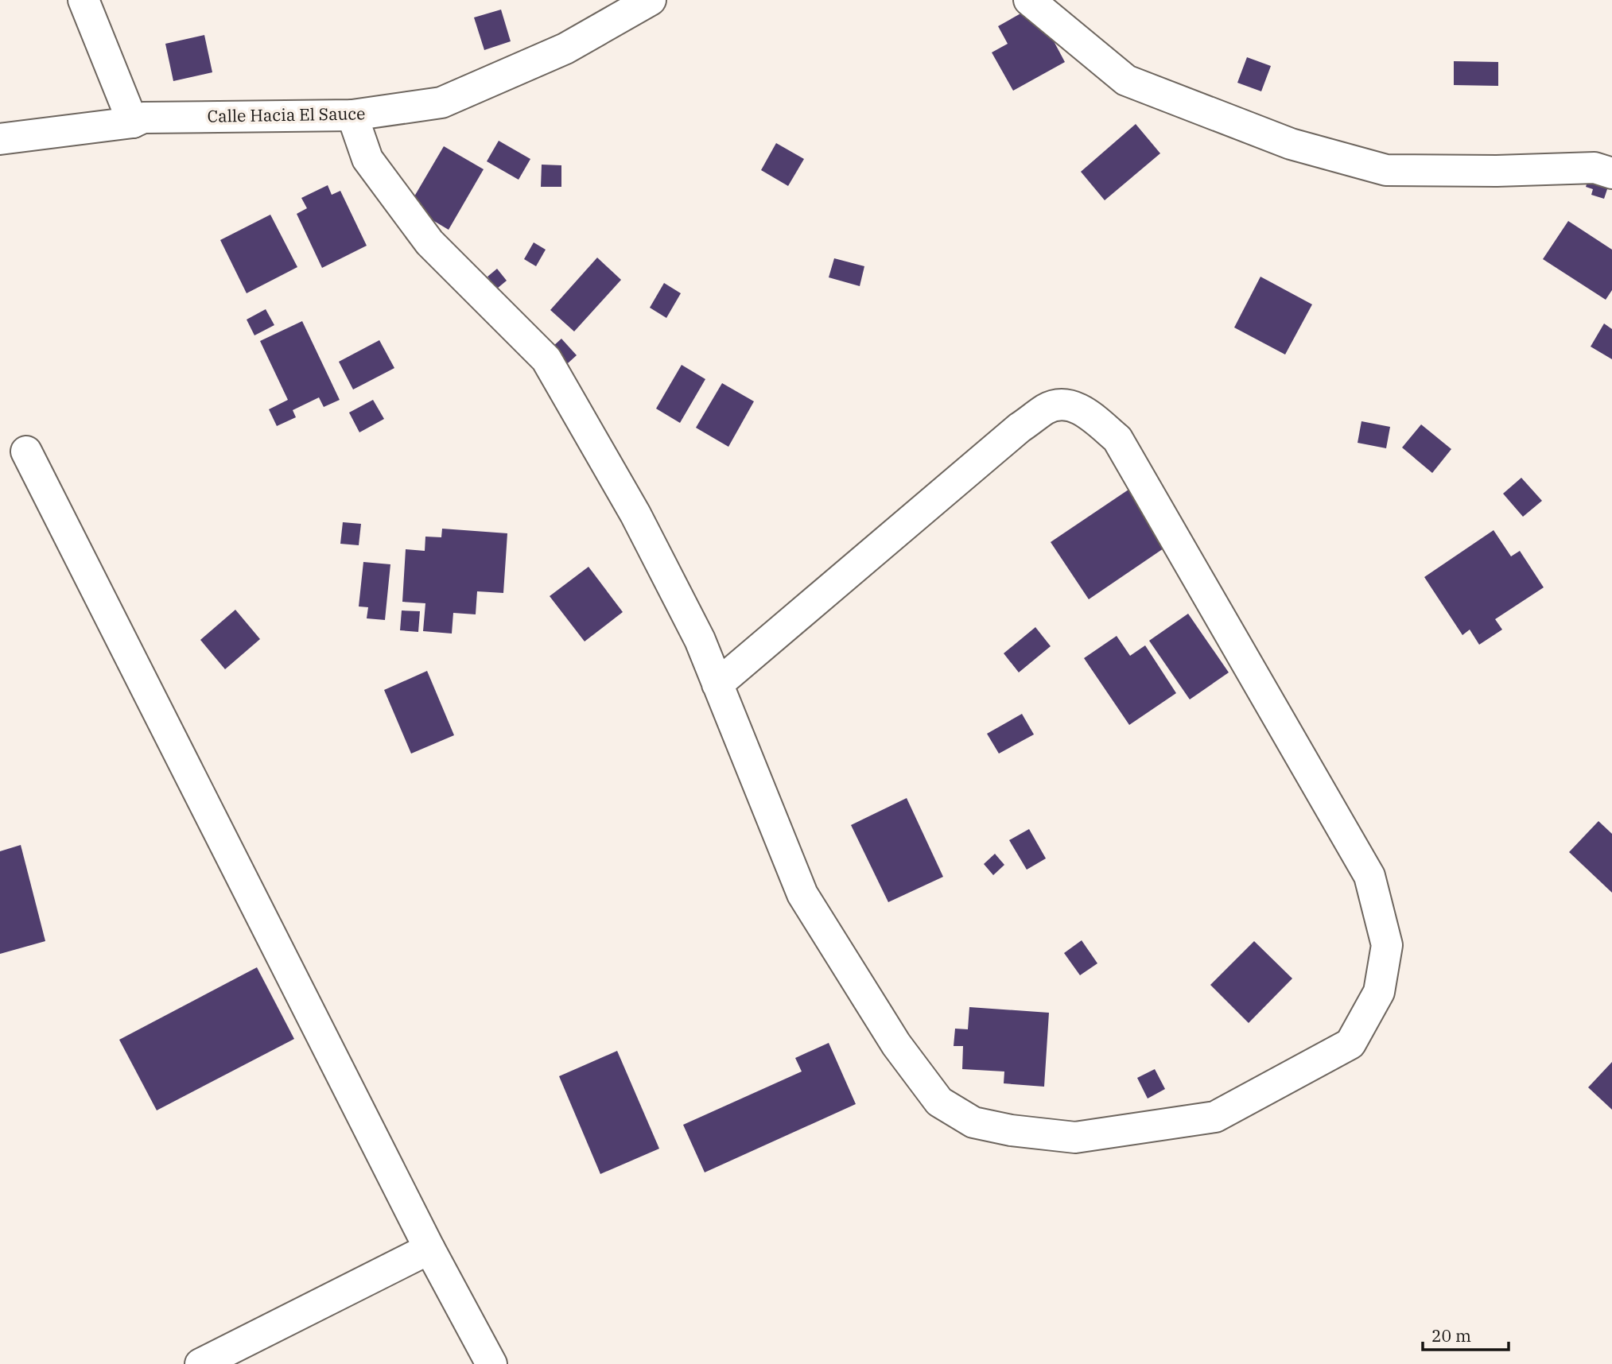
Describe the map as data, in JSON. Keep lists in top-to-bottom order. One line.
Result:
{"streets":{"street":["Calle Hacia El Sauce"]},"scale_bar":"20 m"}
